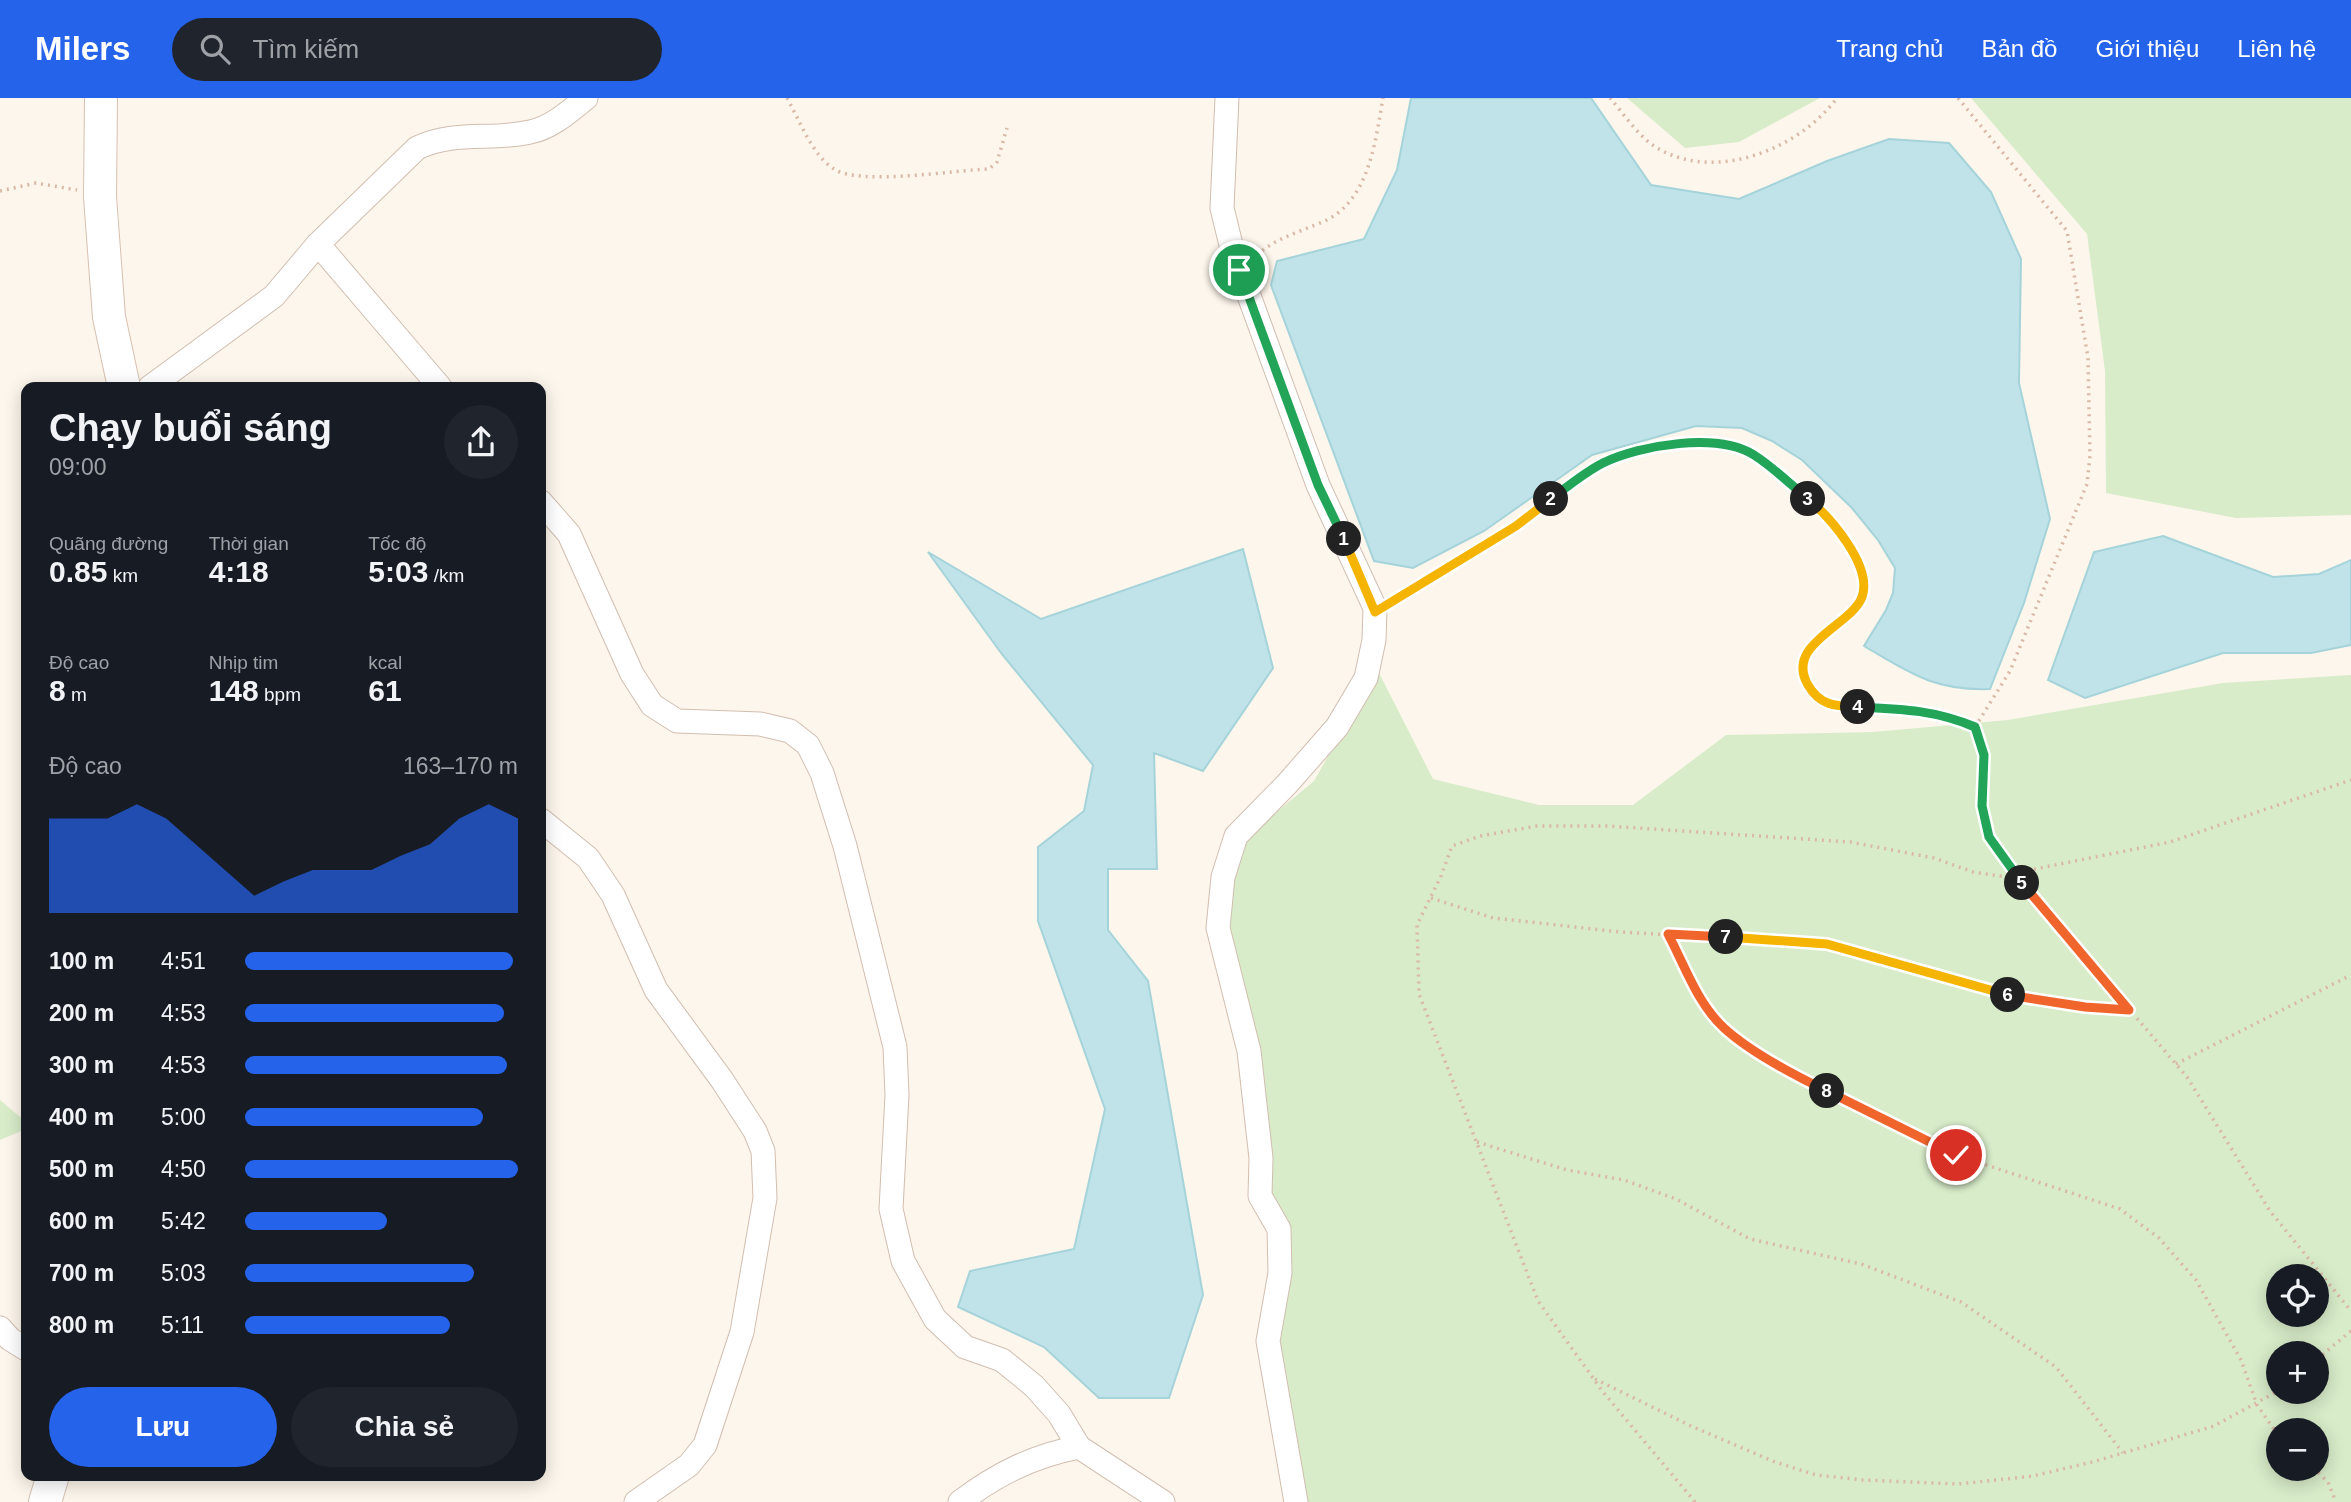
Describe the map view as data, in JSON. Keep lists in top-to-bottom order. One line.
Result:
{"page":{"header":"Milers","search":"Tìm kiếm","nav":["Trang chủ","Bản đồ","Giới thiệu","Liên hệ"],"heading":["Chạy buổi sáng","09:00"],"pins":["2","3","1","4","5","7","6","8"],"stats":[["Quãng đường","0.85 km"],["Thời gian","4:18"],["Tốc độ","5:03 /km"],["Độ cao","8 m"],["Nhịp tim","148 bpm"],["kcal","61"]],"chart":["Độ cao","163–170 m"],"list":[{"name":"100 m","note":"4:51"},{"name":"200 m","note":"4:53"},{"name":"300 m","note":"4:53"},{"name":"400 m","note":"5:00"},{"name":"500 m","note":"4:50"},{"name":"600 m","note":"5:42"},{"name":"700 m","note":"5:03"},{"name":"800 m","note":"5:11"}],"map_buttons":["+","−"],"buttons":["Lưu","Chia sẻ"]}}
